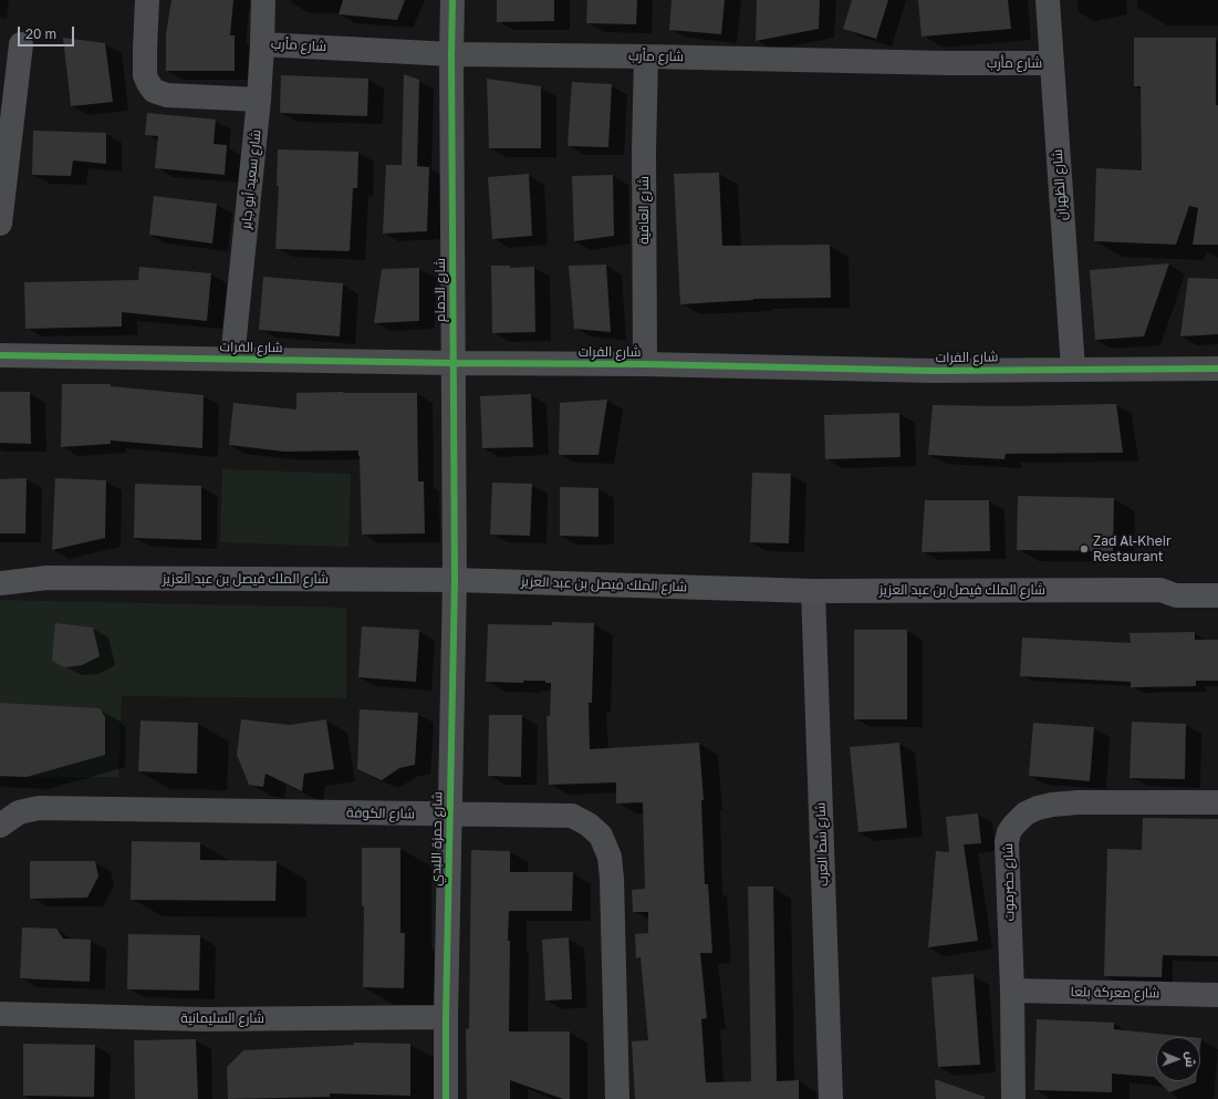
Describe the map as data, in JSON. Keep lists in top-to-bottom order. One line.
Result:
{"streets":{"main road":["شارع الملك فيصل بن عبد العزيز"],"street":["شارع مأرب","شارع سعيد أبو جابر","شارع الظهران","شارع العافية","شارع الدمام","شارع الفرات","شارع الكوفة","شارع حمزة اللبدي","شارع شط العرب","شارع حضرموت","شارع معركة بلعا","شارع السليمانية"]},"crossings":[["شارع مأرب","شارع سعيد أبو جابر"],["شارع مأرب","شارع الظهران"],["شارع مأرب","شارع العافية"],["شارع مأرب","شارع الدمام"],["شارع سعيد أبو جابر","شارع الفرات"],["شارع الظهران","شارع الفرات"],["شارع العافية","شارع الفرات"],["شارع الدمام","شارع الفرات"],["شارع الدمام","شارع الملك فيصل بن عبد العزيز"],["شارع الدمام","شارع حمزة اللبدي"],["شارع الملك فيصل بن عبد العزيز","شارع حمزة اللبدي"],["شارع الملك فيصل بن عبد العزيز","شارع شط العرب"],["شارع الكوفة","شارع حمزة اللبدي"],["شارع حمزة اللبدي","شارع السليمانية"],["شارع حضرموت","شارع معركة بلعا"]],"places":["Zad Al-Kheir Restaurant"],"scale_bar":"20 m","north":"right"}
